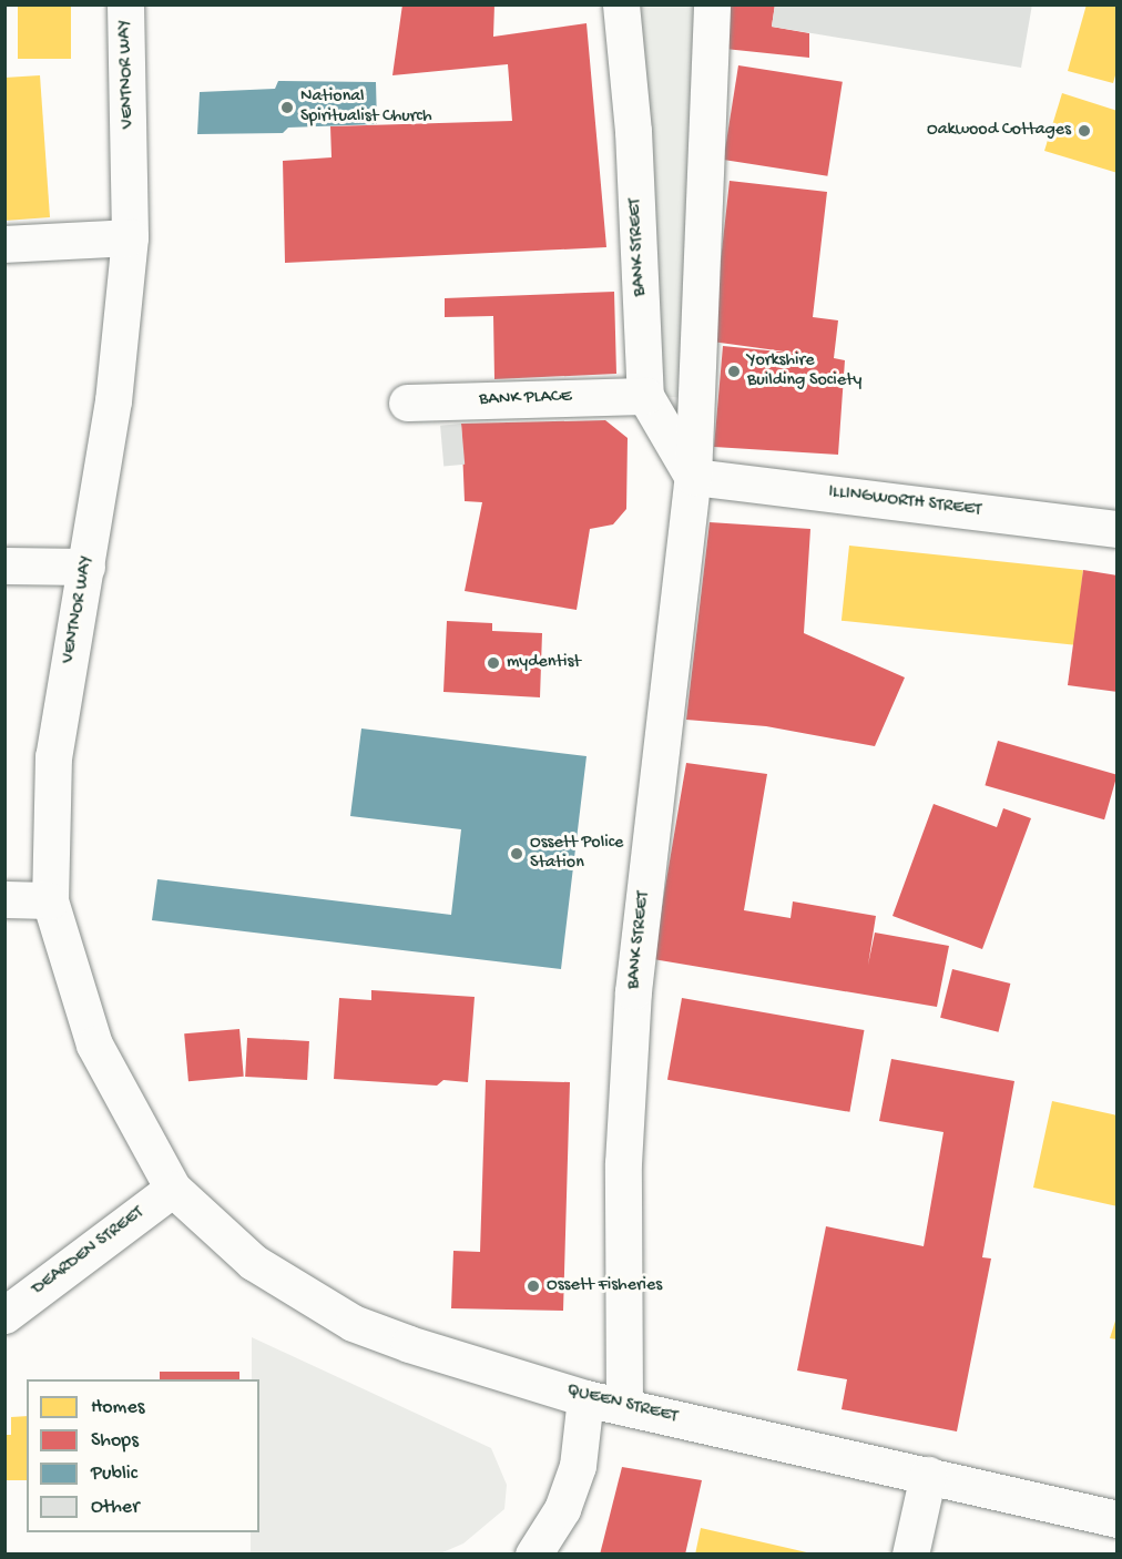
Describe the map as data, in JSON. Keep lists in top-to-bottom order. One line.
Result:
{"streets":{"street":["VENTNOR WAY","BANK STREET","BANK PLACE","ILLINGWORTH STREET","DEARDEN STREET","QUEEN STREET"]},"crossings":[["VENTNOR WAY","DEARDEN STREET"],["VENTNOR WAY","QUEEN STREET"],["BANK STREET","BANK PLACE"],["BANK STREET","ILLINGWORTH STREET"],["BANK STREET","QUEEN STREET"],["DEARDEN STREET","QUEEN STREET"]],"places":["National Spiritualist Church","Oakwood Cottages","Yorkshire Building Society","mydentist","Ossett Police Station","Ossett Fisheries"],"legend":["Homes","Shops","Public","Other"]}
